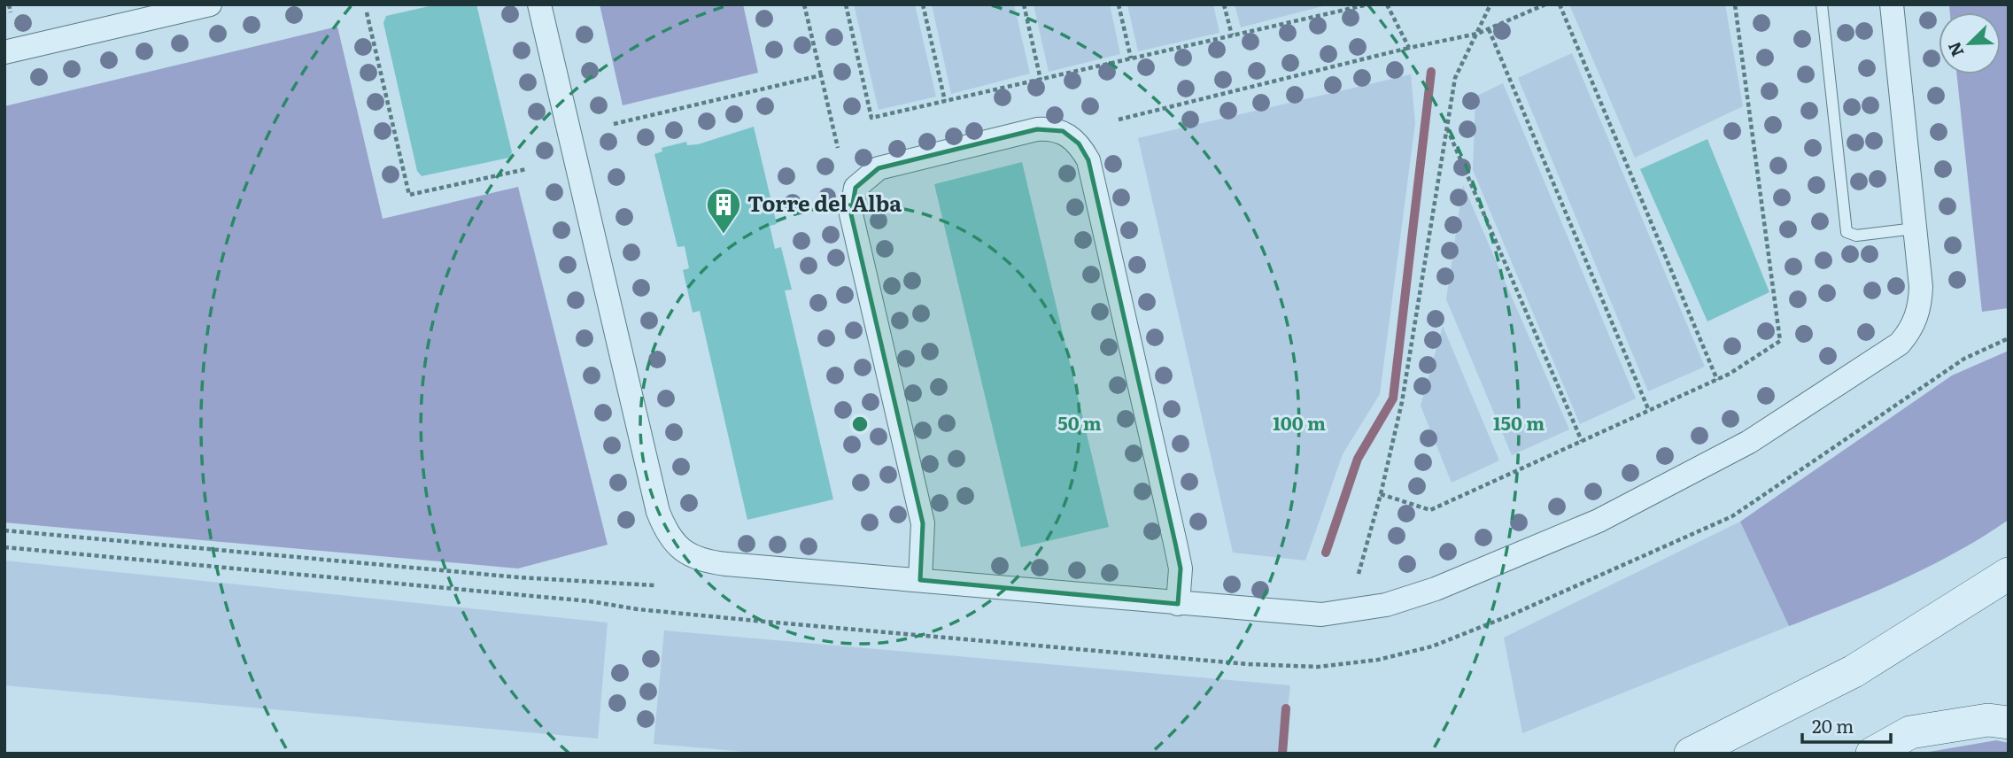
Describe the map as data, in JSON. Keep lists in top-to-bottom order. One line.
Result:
{"places":{"building":["Torre del Alba"]},"scale_bar":"20 m","north":"bottom left","rings":["50 m","100 m","150 m"]}
